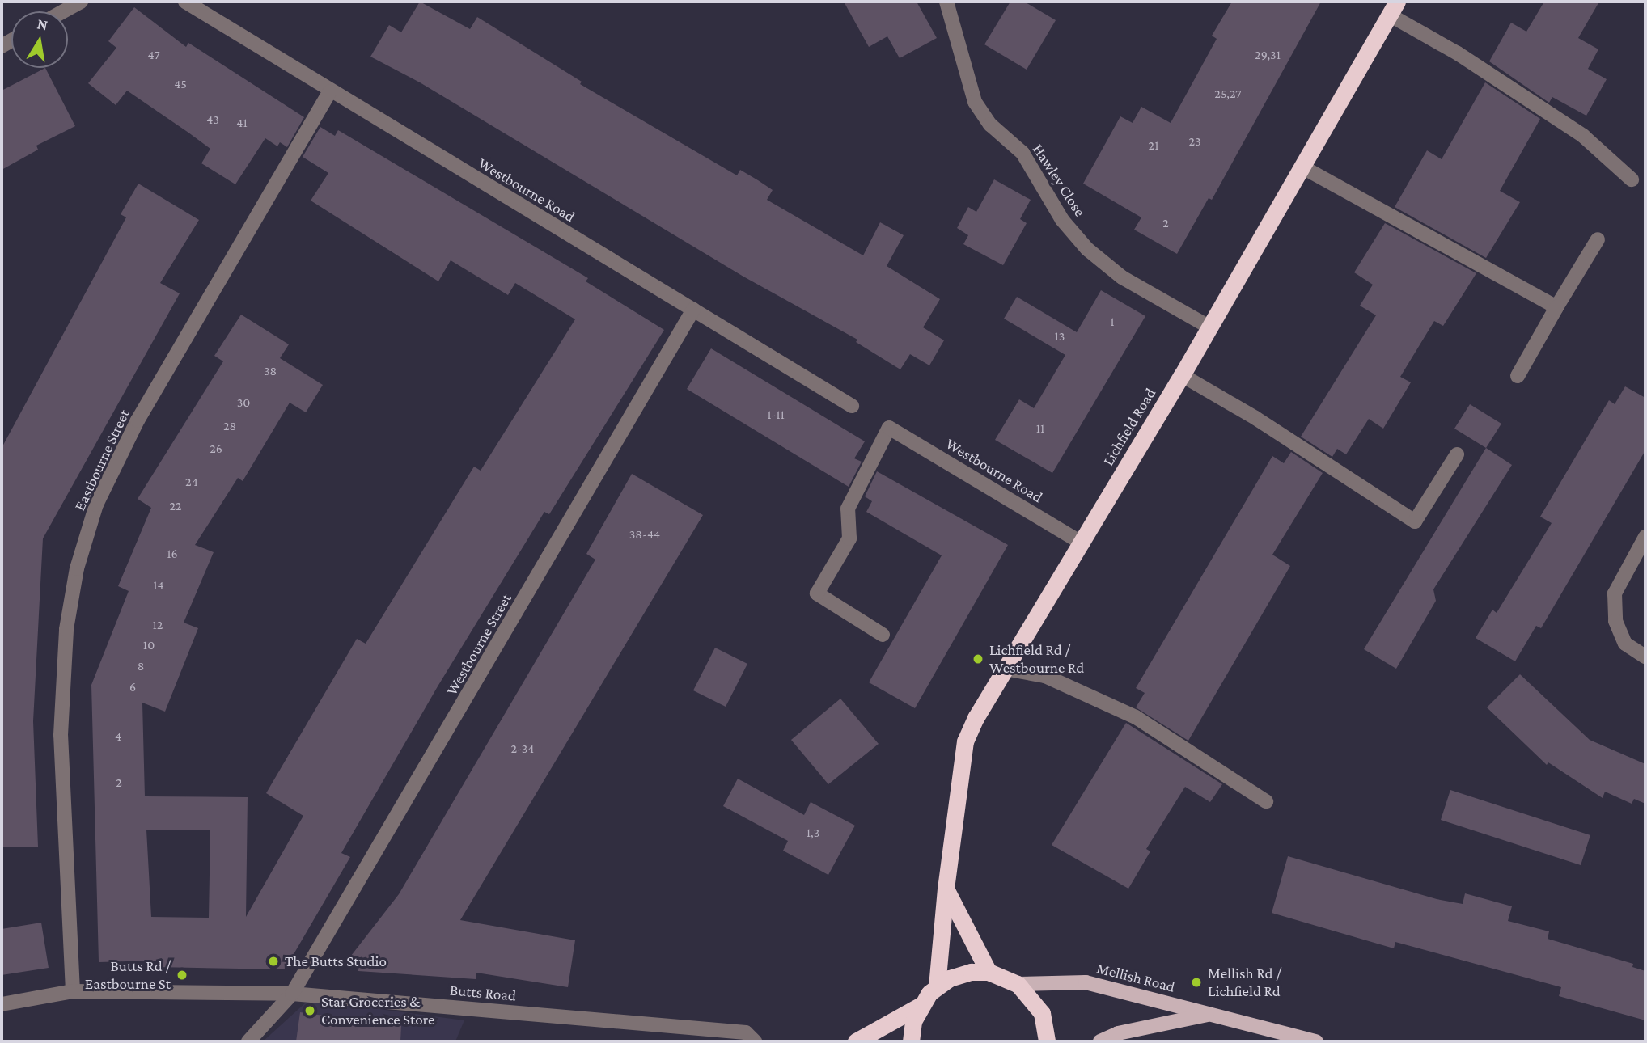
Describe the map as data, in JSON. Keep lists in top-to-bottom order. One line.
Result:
{"streets":{"highway":["Lichfield Road"],"main road":["Mellish Road"],"street":["Hawley Close","Westbourne Road","Eastbourne Street","Westbourne Street","Butts Road"]},"crossings":[["Hawley Close","Lichfield Road"],["Westbourne Road","Lichfield Road"],["Westbourne Road","Eastbourne Street"],["Westbourne Road","Westbourne Street"],["Eastbourne Street","Butts Road"],["Westbourne Street","Butts Road"]],"places":["Lichfield Rd / Westbourne Rd","The Butts Studio","Butts Rd / Eastbourne St","Mellish Rd / Lichfield Rd","Star Groceries & Convenience Store"],"house_numbers":["47","29,31","45","25,27","43","41","23","21","2","1","13","38","30","1-11","28","11","26","24","22","38-44","16","14","12","10","8","6","4","2-34","2","1,3"],"north":"top"}
